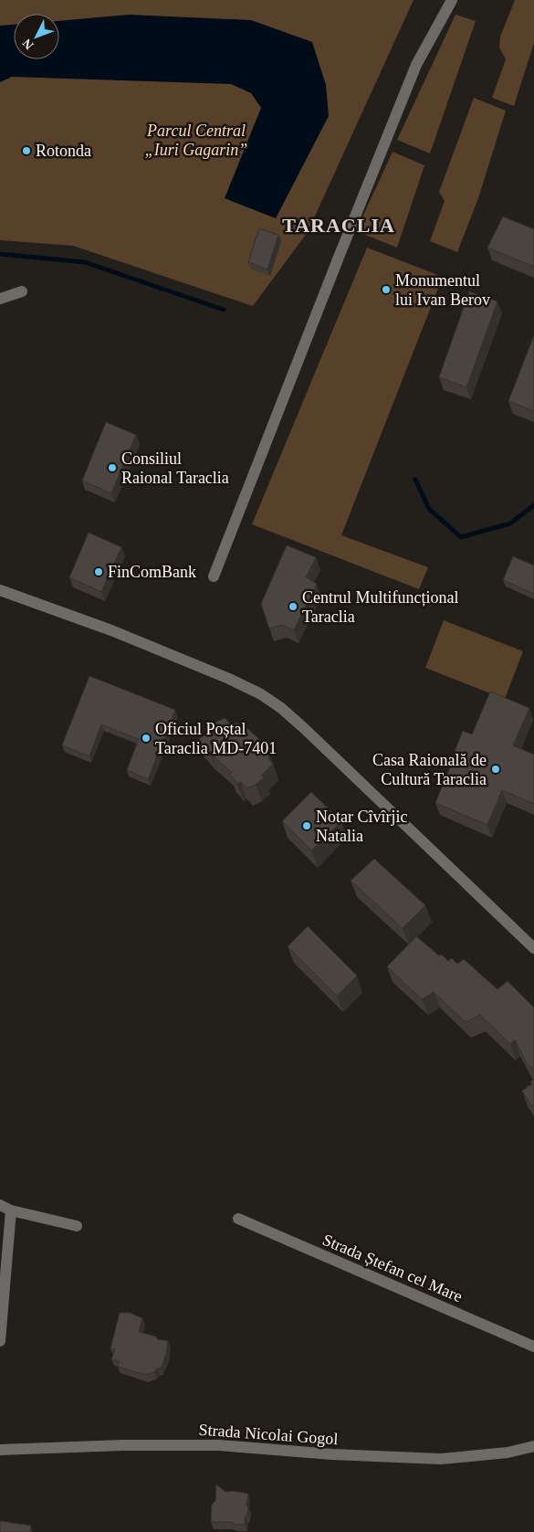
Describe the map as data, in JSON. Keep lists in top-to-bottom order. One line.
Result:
{"streets":{"street":["Strada Ștefan cel Mare","Strada Nicolai Gogol"]},"districts":["TARACLIA"],"parks":["Parcul Central „Iuri Gagarin”"],"places":["Rotonda","Monumentul lui Ivan Berov","Consiliul Raional Taraclia","FinComBank","Centrul Multifuncțional Taraclia","Oficiul Poștal Taraclia MD-7401","Casa Raională de Cultură Taraclia","Notar Cîvîrjic Natalia"],"north":"bottom left"}
